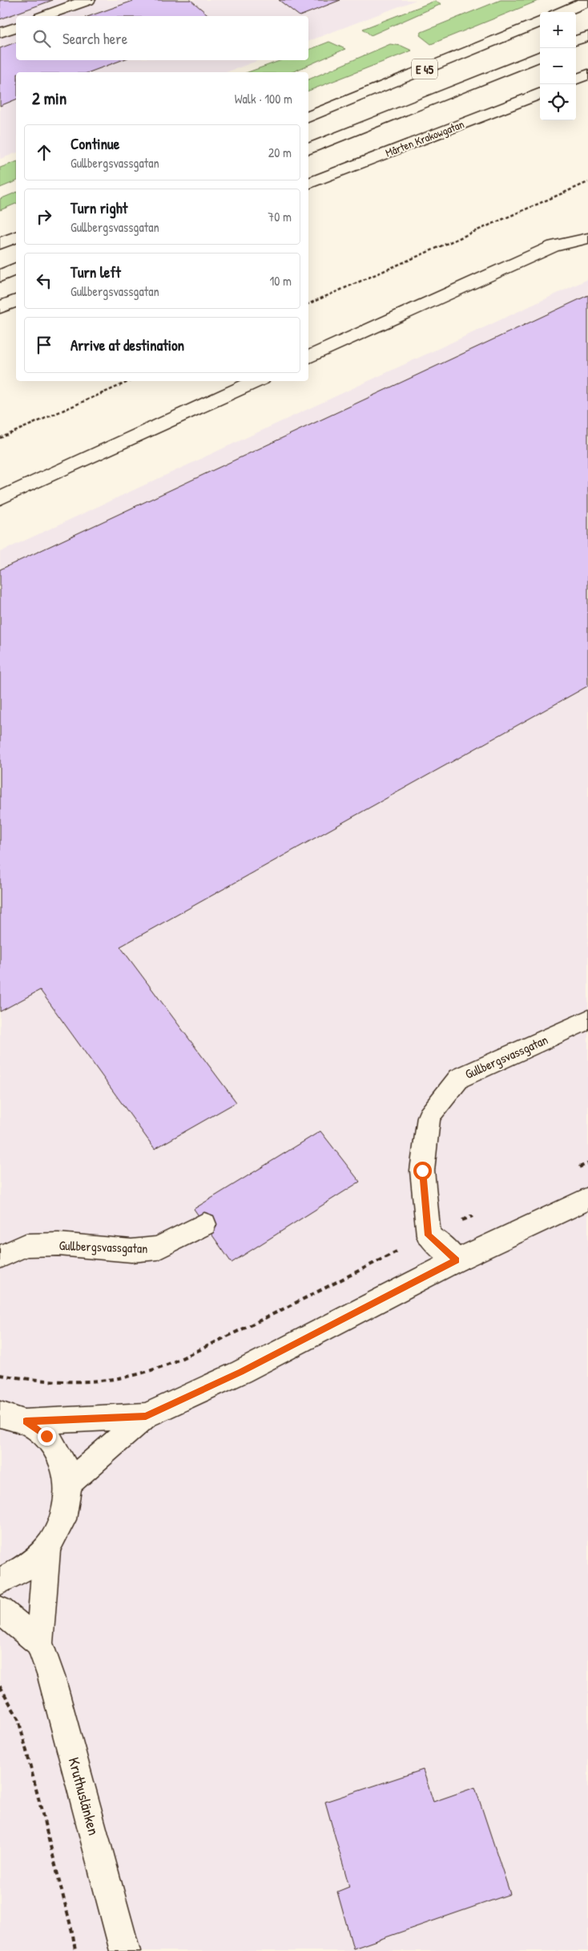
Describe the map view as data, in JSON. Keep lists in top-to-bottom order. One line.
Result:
{"streets":{"main road":["E 45","Mårten Krakowgatan","Gullbergsvassgatan","Kruthuslänken"]},"page":{"map_buttons":["+","−"],"search":"Search here","heading":["2 min","Walk · 100 m"],"list":[["Continue","Gullbergsvassgatan","20 m"],["Turn right","Gullbergsvassgatan","70 m"],["Turn left","Gullbergsvassgatan","10 m"],"Arrive at destination"]}}
